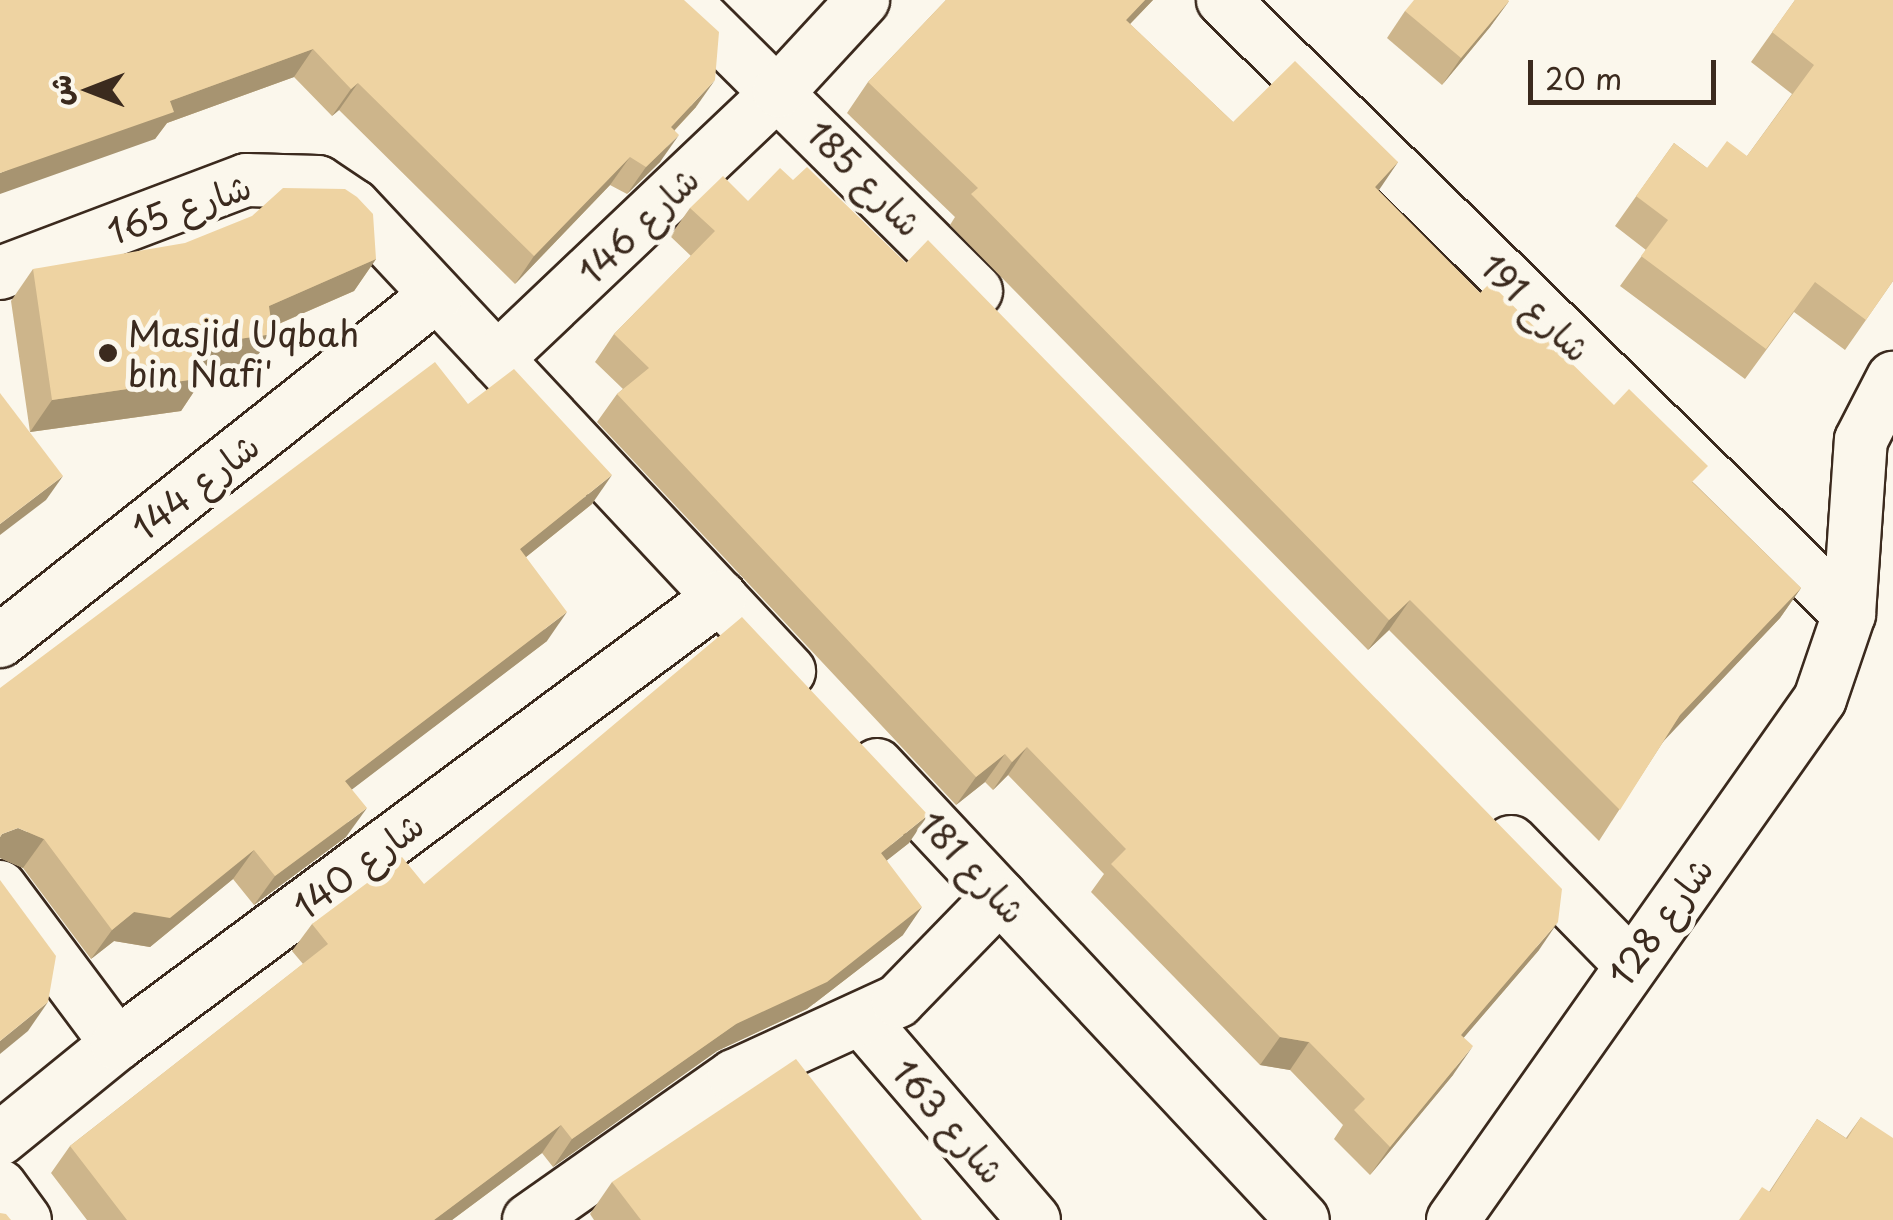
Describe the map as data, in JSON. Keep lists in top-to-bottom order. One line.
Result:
{"streets":{"street":["شارع 185","شارع 165","شارع 146","شارع 191","شارع 144","شارع 140","شارع 181","شارع 128","شارع 163"]},"crossings":[["شارع 185","شارع 146"],["شارع 165","شارع 144"],["شارع 165","شارع 181"],["شارع 146","شارع 181"],["شارع 191","شارع 128"],["شارع 144","شارع 181"],["شارع 140","شارع 181"]],"places":["Masjid Uqbah bin Nafi'"],"scale_bar":"20 m","north":"left"}
